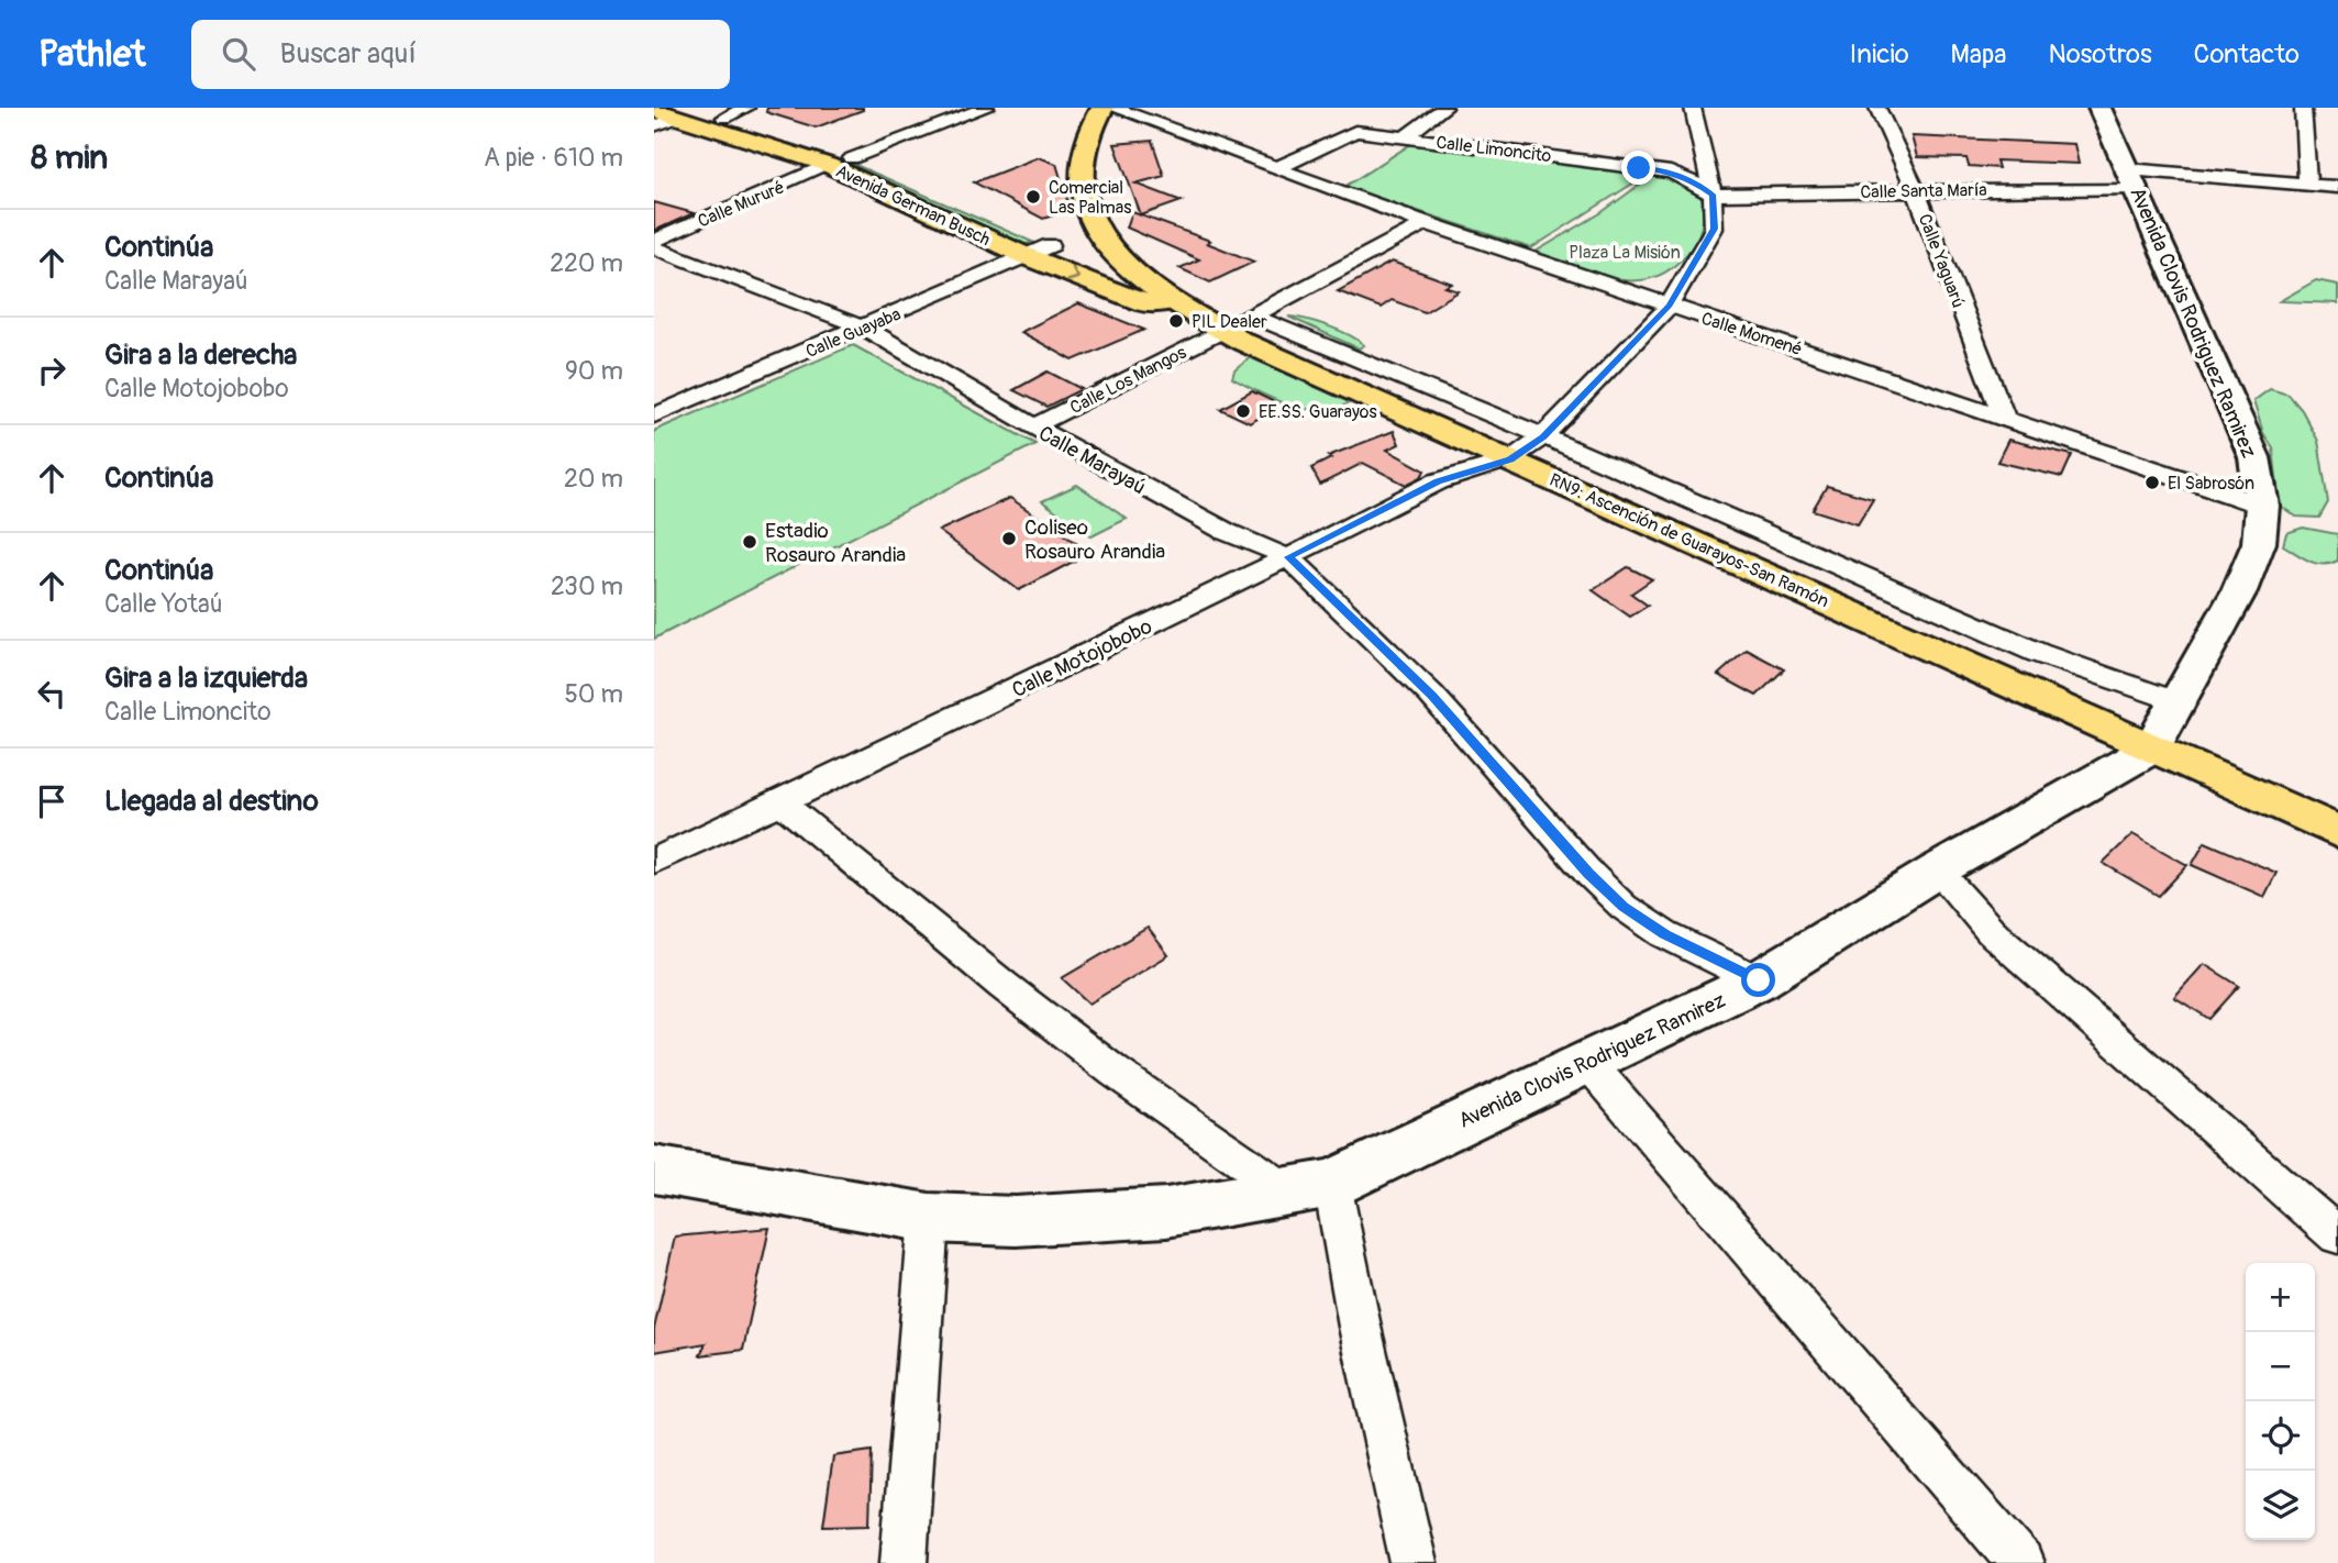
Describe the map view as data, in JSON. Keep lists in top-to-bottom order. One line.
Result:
{"streets":{"main road":["Avenida German Busch","Avenida Clovis Rodriguez Ramirez","RN9: Ascención de Guarayos-San Ramón"],"street":["Calle Limoncito","Calle Santa María","Calle Mururé","Calle Yaguarú","Calle Guayaba","Calle Momené","Calle Los Mangos","Calle Marayaú","Calle Motojobobo"]},"crossings":[["Calle Limoncito","Calle Santa María"],["Calle Limoncito","Calle Momené"],["Calle Limoncito","Calle Motojobobo"],["Calle Santa María","Calle Yaguarú"],["Calle Santa María","Avenida Clovis Rodriguez Ramirez"],["Calle Santa María","Calle Motojobobo"],["Calle Mururé","Avenida German Busch"],["Avenida German Busch","Calle Guayaba"],["Avenida German Busch","RN9: Ascención de Guarayos-San Ramón"],["Calle Yaguarú","Calle Momené"],["Avenida Clovis Rodriguez Ramirez","Calle Momené"],["Avenida Clovis Rodriguez Ramirez","Calle Marayaú"],["Avenida Clovis Rodriguez Ramirez","RN9: Ascención de Guarayos-San Ramón"],["Calle Guayaba","Calle Marayaú"],["Calle Momené","Calle Los Mangos"],["Calle Momené","Calle Motojobobo"],["Calle Los Mangos","Calle Marayaú"],["Calle Los Mangos","RN9: Ascención de Guarayos-San Ramón"],["Calle Marayaú","Calle Motojobobo"],["RN9: Ascención de Guarayos-San Ramón","Calle Motojobobo"]],"parks":["Plaza La Misión"],"places":["Comercial Las Palmas","PIL Dealer","EE.SS. Guarayos","El Sabrosón","Coliseo Rosauro Arandia","Estadio Rosauro Arandia"],"page":{"header":"Pathlet","search":"Buscar aquí","nav":["Inicio","Mapa","Nosotros","Contacto"],"heading":["8 min","A pie · 610 m"],"list":[["Continúa","Calle Marayaú","220 m"],["Gira a la derecha","Calle Motojobobo","90 m"],["Continúa","20 m"],["Continúa","Calle Yotaú","230 m"],["Gira a la izquierda","Calle Limoncito","50 m"],"Llegada al destino"],"map_buttons":["+","−"]}}
